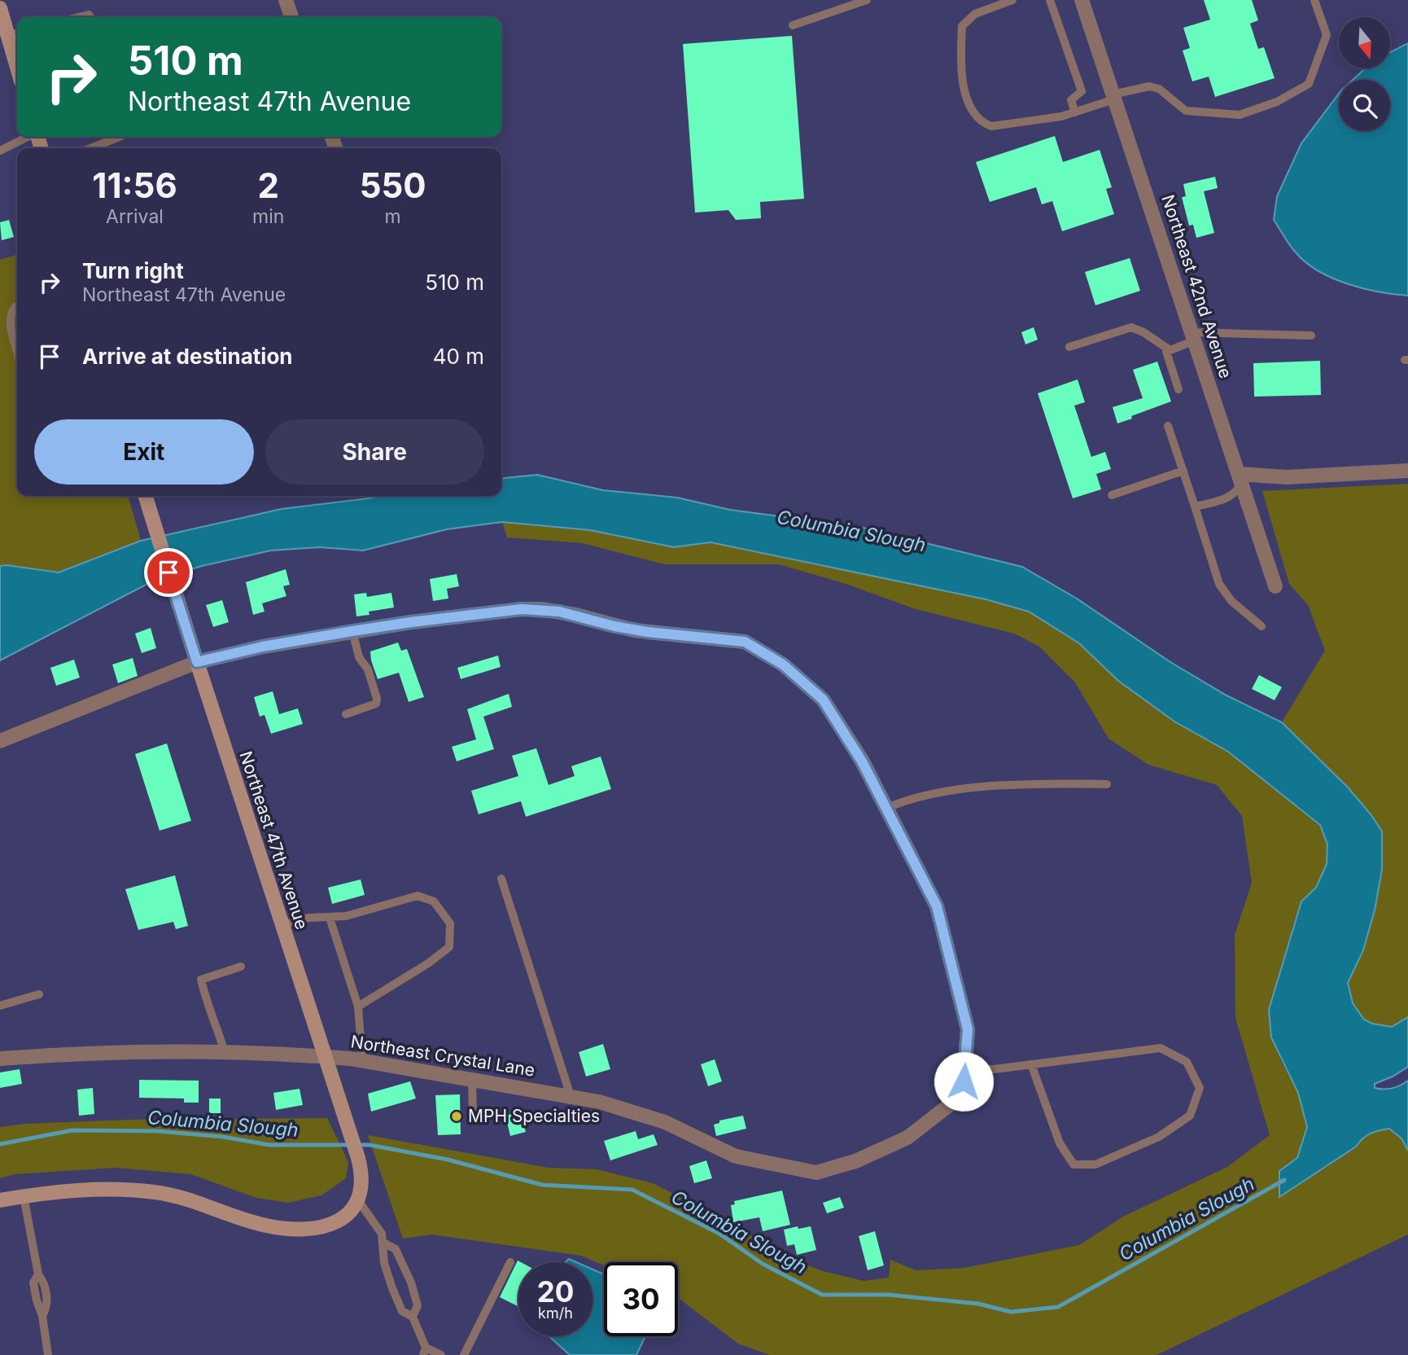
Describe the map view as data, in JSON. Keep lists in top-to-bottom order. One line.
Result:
{"streets":{"street":["Northeast 42nd Avenue","Northeast 47th Avenue","Northeast Crystal Lane"]},"crossings":[["Northeast 47th Avenue","Northeast Crystal Lane"]],"water":["Columbia Slough"],"places":["MPH Specialties"],"north":"bottom","page":{"turn":["510 m","Northeast 47th Avenue"],"eta":["11:56","Arrival","2","min","550","m"],"list":[{"name":"Turn right","note":"Northeast 47th Avenue","value":"510 m"},{"name":"Arrive at destination","value":"40 m"}],"buttons":["Exit","Share"],"speed":"20 km/h","limit":"30"}}
